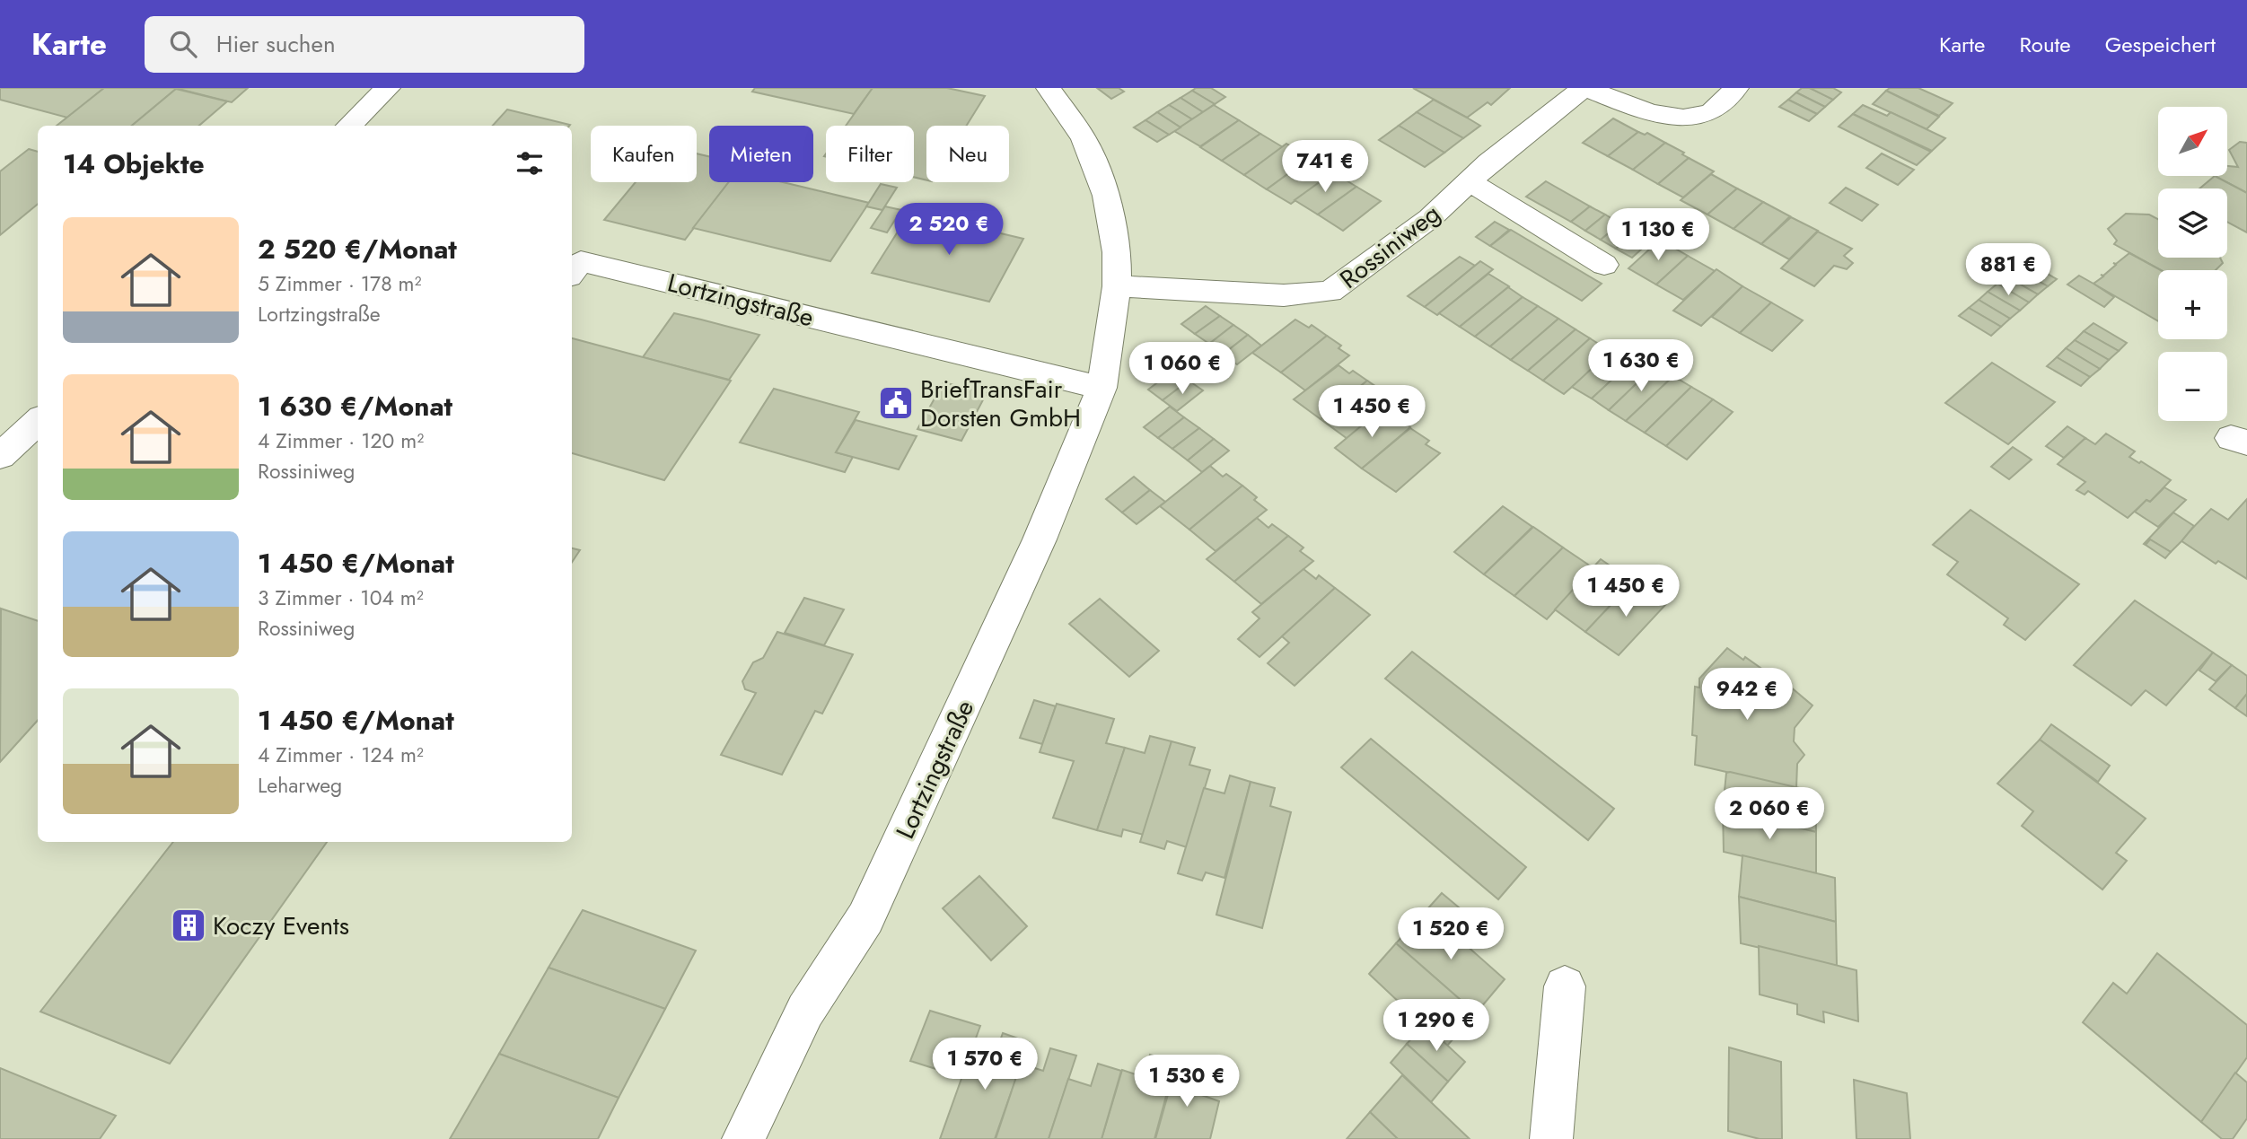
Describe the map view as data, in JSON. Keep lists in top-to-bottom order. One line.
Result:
{"streets":{"street":["Rossiniweg","Lortzingstraße"]},"crossings":[["Rossiniweg","Lortzingstraße"]],"places":{"public building":["BriefTransFair Dorsten GmbH"],"building":["Koczy Events"]},"north":"top right","page":{"header":"Karte","search":"Hier suchen","nav":["Karte","Route","Gespeichert"],"map_buttons":["+","−"],"chip":["Kaufen","Mieten","Filter","Neu"],"heading":"14 Objekte","price":["741 €","2 520 €","1 130 €","881 €","1 630 €","1 060 €","1 450 €","1 450 €","942 €","2 060 €","1 520 €","1 290 €","1 570 €","1 530 €"],"list":[{"name":"2 520 €/Monat","note":"5 Zimmer · 178 m² · Lortzingstraße"},{"name":"1 630 €/Monat","note":"4 Zimmer · 120 m² · Rossiniweg"},{"name":"1 450 €/Monat","note":"3 Zimmer · 104 m² · Rossiniweg"},{"name":"1 450 €/Monat","note":"4 Zimmer · 124 m² · Leharweg"}]}}
